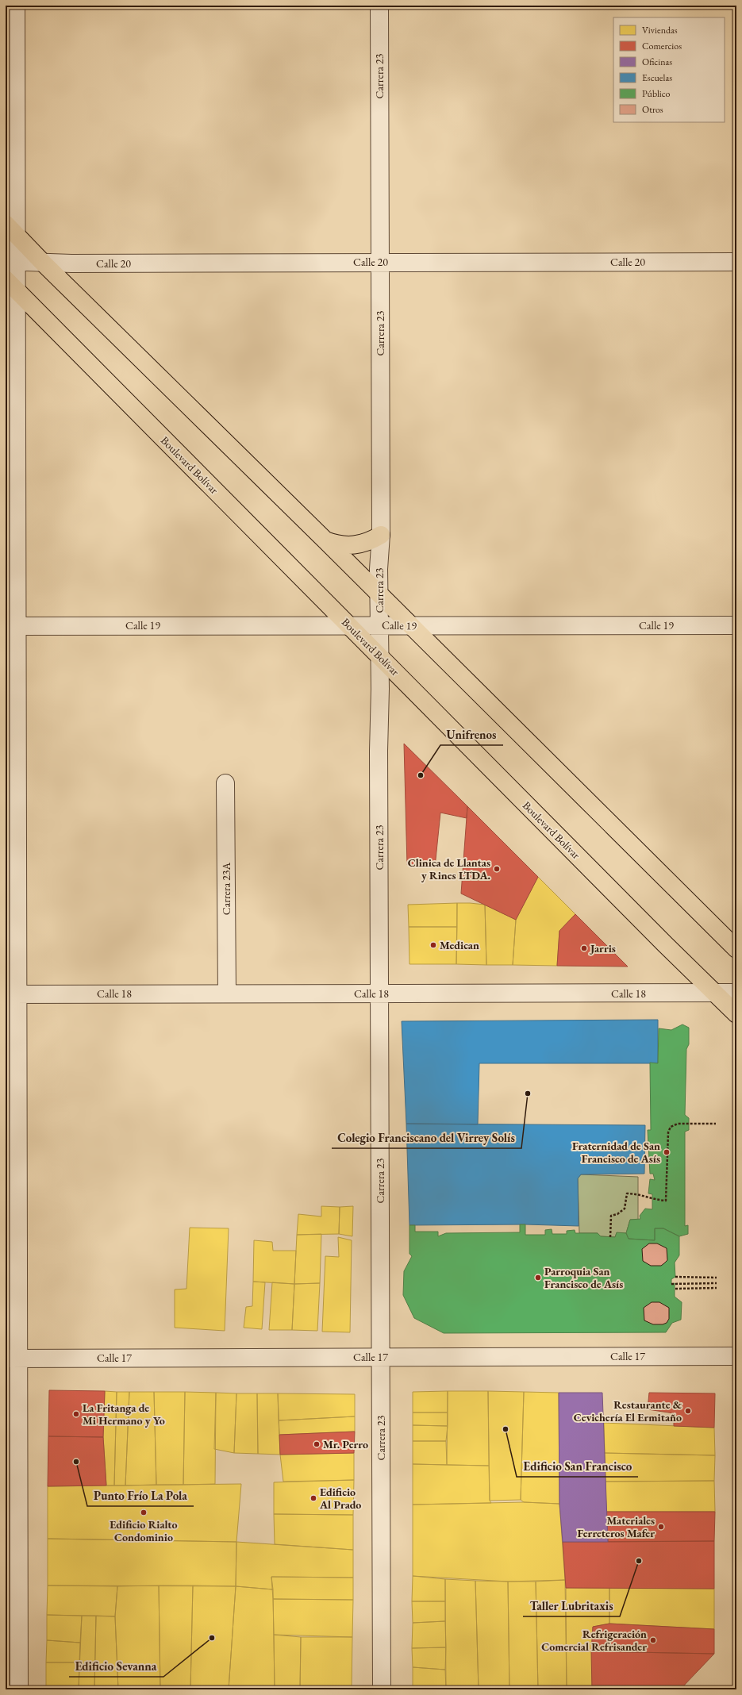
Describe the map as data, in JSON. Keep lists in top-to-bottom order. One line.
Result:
{"streets":{"main road":["Boulevard Bolívar"],"street":["Carrera 23","Calle 20","Calle 19","Carrera 23A","Calle 18","Calle 17"]},"crossings":[["Carrera 23","Calle 20"],["Carrera 23","Boulevard Bolívar"],["Carrera 23","Calle 19"],["Carrera 23","Calle 18"],["Carrera 23","Calle 17"],["Boulevard Bolívar","Calle 19"],["Boulevard Bolívar","Calle 18"],["Carrera 23A","Calle 18"]],"places":["Unifrenos","Clinica de Llantas y Rines LTDA.","Medican","Jarris","Colegio Franciscano del Virrey Solís","Fraternidad de San Francisco de Asís","Parroquia San Francisco de Asís","Restaurante & Cevichería El Ermitaño","La Fritanga de Mi Hermano y Yo","Edificio San Francisco","Mr. Perro","Punto Frío La Pola","Edificio Al Prado","Edificio Rialto Condominio","Materiales Ferreteros Mafer","Taller Lubritaxis","Edificio Sevanna","Refrigeración Comercial Refrisander"],"legend":["Viviendas","Comercios","Oficinas","Escuelas","Público","Otros"]}
